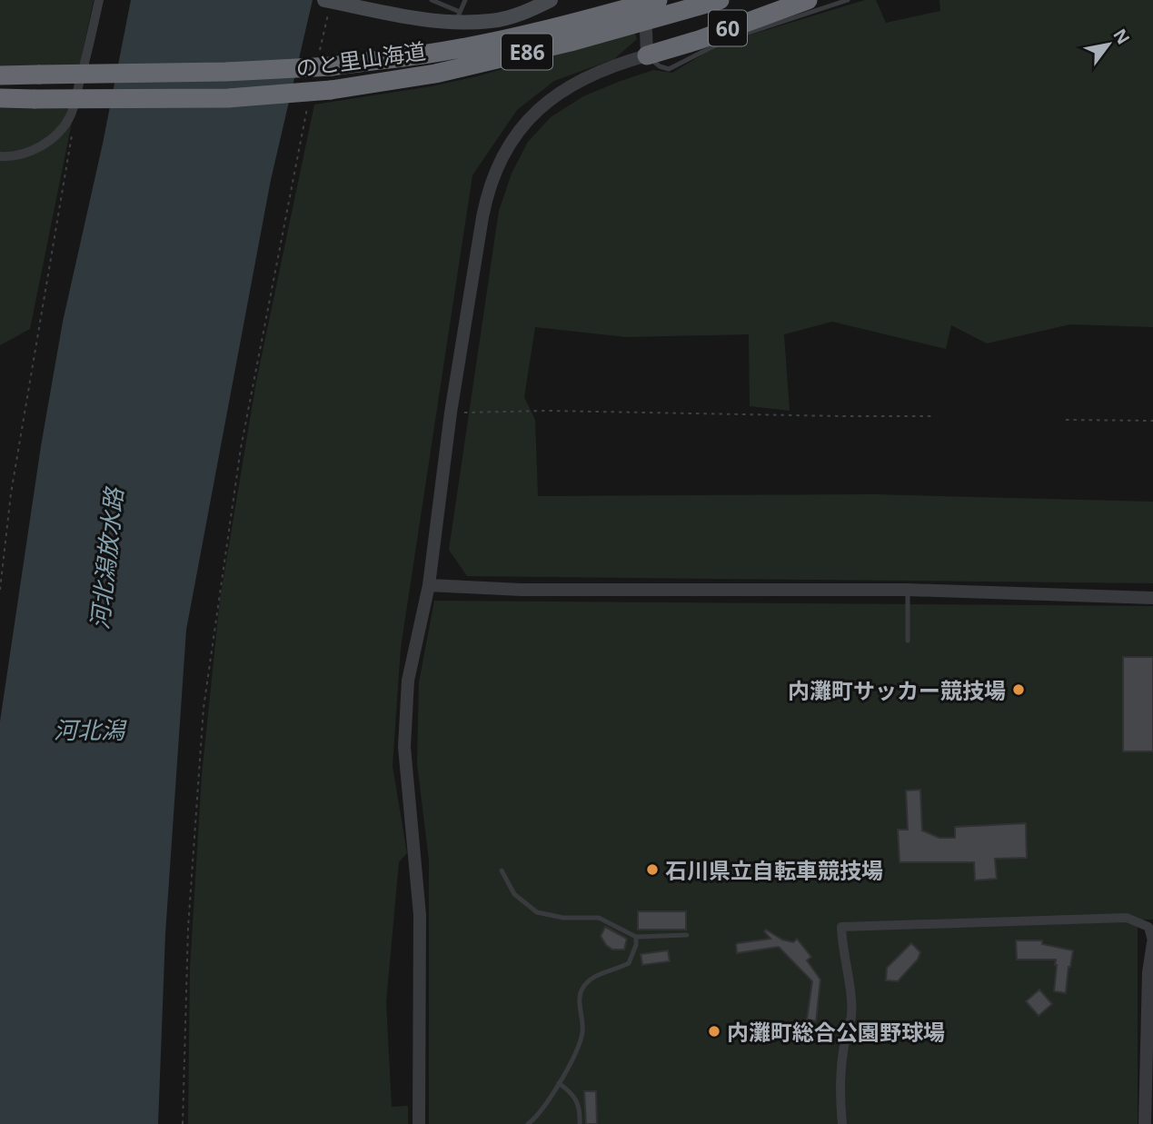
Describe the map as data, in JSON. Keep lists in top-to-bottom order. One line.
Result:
{"streets":{"highway":["60","E86","のと里山海道"]},"water":["河北潟放水路","河北潟"],"places":["内灘町サッカー競技場","石川県立自転車競技場","内灘町総合公園野球場"],"north":"top right"}
